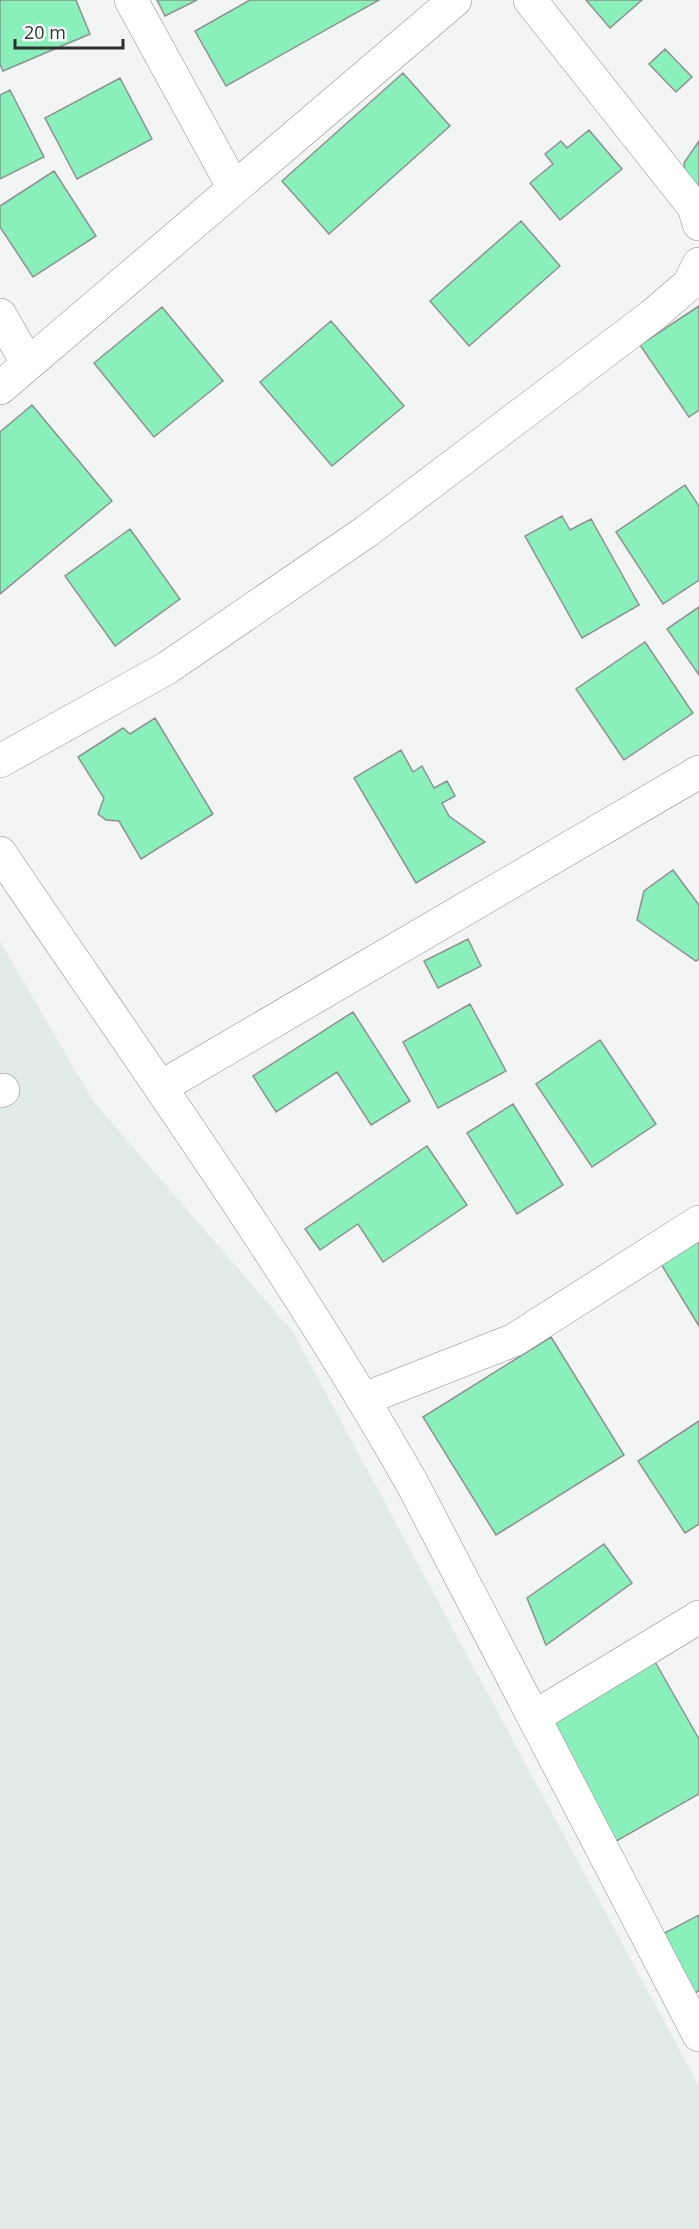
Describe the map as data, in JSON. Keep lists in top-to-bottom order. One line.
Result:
{"scale_bar":"20 m"}
